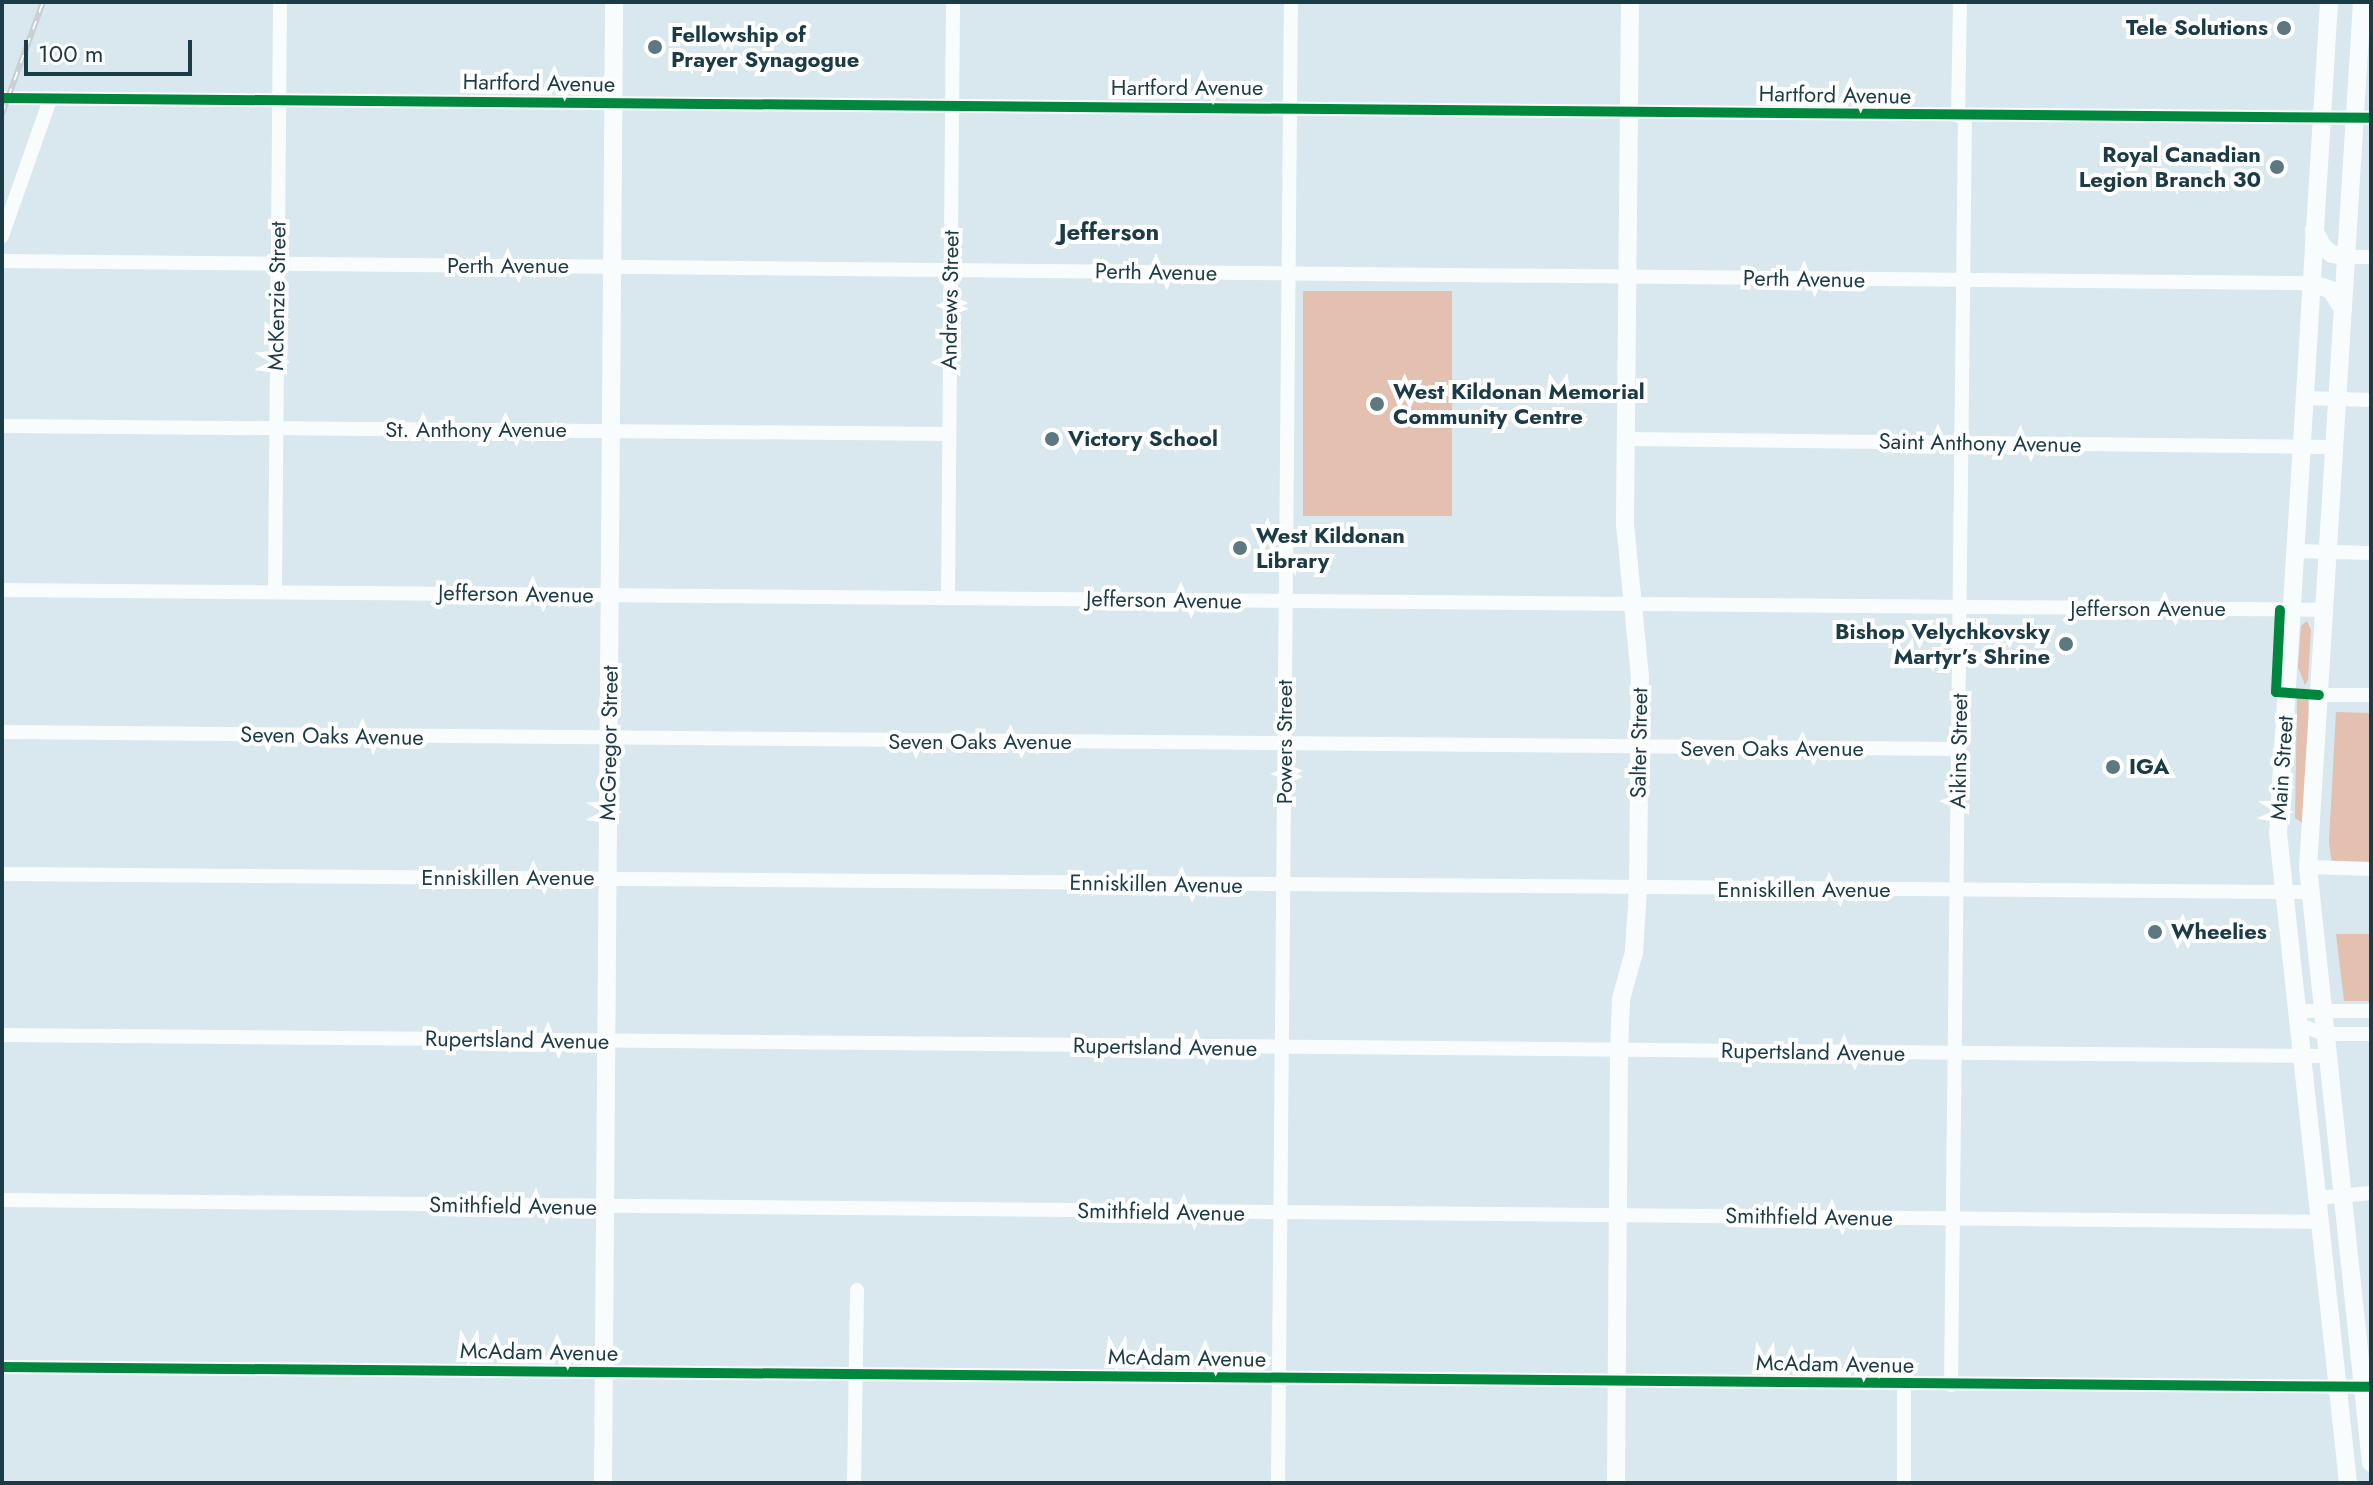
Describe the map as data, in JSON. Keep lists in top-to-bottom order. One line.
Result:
{"streets":{"main road":["McGregor Street","Salter Street","Main Street"],"street":["Hartford Avenue","Perth Avenue","McKenzie Street","Andrews Street","St. Anthony Avenue","Saint Anthony Avenue","Jefferson Avenue","Seven Oaks Avenue","Powers Street","Aikins Street","Enniskillen Avenue","Rupertsland Avenue","Smithfield Avenue","McAdam Avenue"]},"crossings":[["Hartford Avenue","McKenzie Street"],["Hartford Avenue","Andrews Street"],["Hartford Avenue","Powers Street"],["Hartford Avenue","McGregor Street"],["Hartford Avenue","Salter Street"],["Hartford Avenue","Aikins Street"],["Hartford Avenue","Main Street"],["Perth Avenue","McKenzie Street"],["Perth Avenue","Andrews Street"],["Perth Avenue","Powers Street"],["Perth Avenue","McGregor Street"],["Perth Avenue","Salter Street"],["Perth Avenue","Aikins Street"],["Perth Avenue","Main Street"],["McKenzie Street","St. Anthony Avenue"],["McKenzie Street","Jefferson Avenue"],["Andrews Street","St. Anthony Avenue"],["Andrews Street","Jefferson Avenue"],["St. Anthony Avenue","McGregor Street"],["Saint Anthony Avenue","Salter Street"],["Saint Anthony Avenue","Aikins Street"],["Saint Anthony Avenue","Main Street"],["Jefferson Avenue","Powers Street"],["Jefferson Avenue","McGregor Street"],["Jefferson Avenue","Salter Street"],["Jefferson Avenue","Aikins Street"],["Jefferson Avenue","Main Street"],["Seven Oaks Avenue","Powers Street"],["Seven Oaks Avenue","McGregor Street"],["Seven Oaks Avenue","Salter Street"],["Seven Oaks Avenue","Aikins Street"],["Powers Street","Enniskillen Avenue"],["Powers Street","Rupertsland Avenue"],["Powers Street","Smithfield Avenue"],["Powers Street","McAdam Avenue"],["McGregor Street","Enniskillen Avenue"],["McGregor Street","Rupertsland Avenue"],["McGregor Street","Smithfield Avenue"],["McGregor Street","McAdam Avenue"],["Salter Street","Enniskillen Avenue"],["Salter Street","Rupertsland Avenue"],["Salter Street","Smithfield Avenue"],["Salter Street","McAdam Avenue"],["Aikins Street","Enniskillen Avenue"],["Aikins Street","Rupertsland Avenue"],["Aikins Street","Smithfield Avenue"],["Aikins Street","McAdam Avenue"],["Main Street","Enniskillen Avenue"],["Main Street","Rupertsland Avenue"],["Main Street","Smithfield Avenue"],["Main Street","McAdam Avenue"]],"districts":["Jefferson"],"places":["Tele Solutions","Fellowship of Prayer Synagogue","Royal Canadian Legion Branch 30","West Kildonan Memorial Community Centre","Victory School","West Kildonan Library","Bishop Velychkovsky Martyr’s Shrine","IGA","Wheelies"],"scale_bar":"100 m"}
